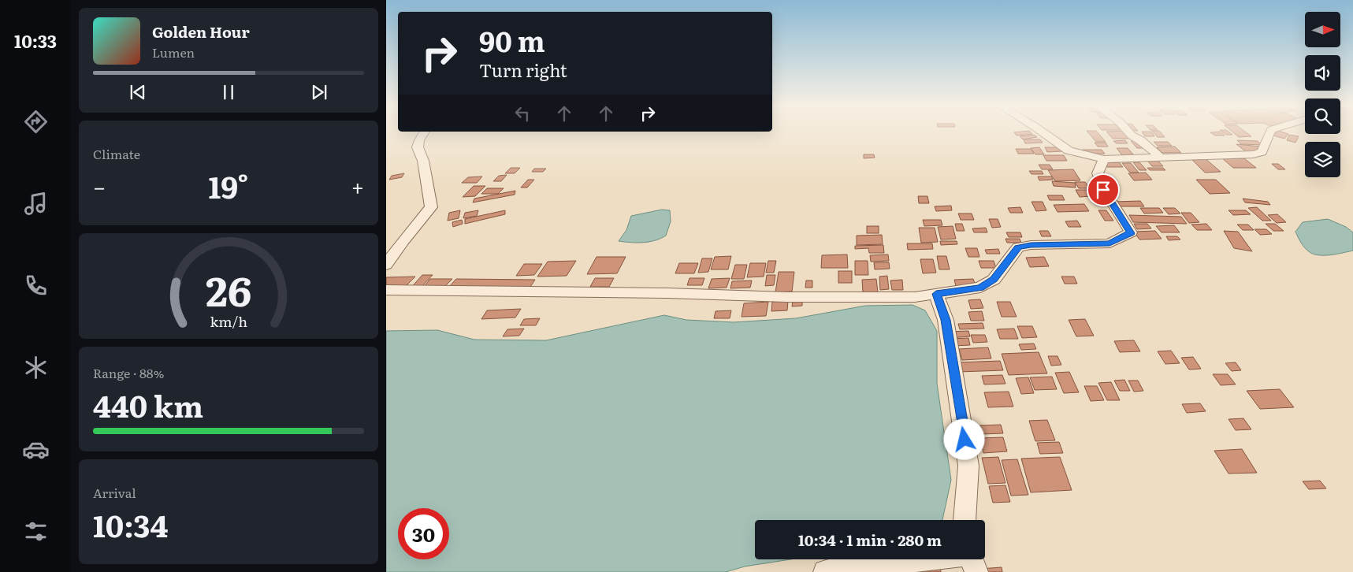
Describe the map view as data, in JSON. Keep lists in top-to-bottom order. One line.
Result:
{"north":"right","page":{"tabs":"10:33","turn":["90 m","Turn right"],"song":["Golden Hour","Lumen"],"tile":["Climate",["Range · 88%","440 km"],["Arrival","10:34"]],"heat":["−","19°","+"],"limit":"30","trip":"10:34 · 1 min · 280 m","gauge":["26","km/h"]}}
